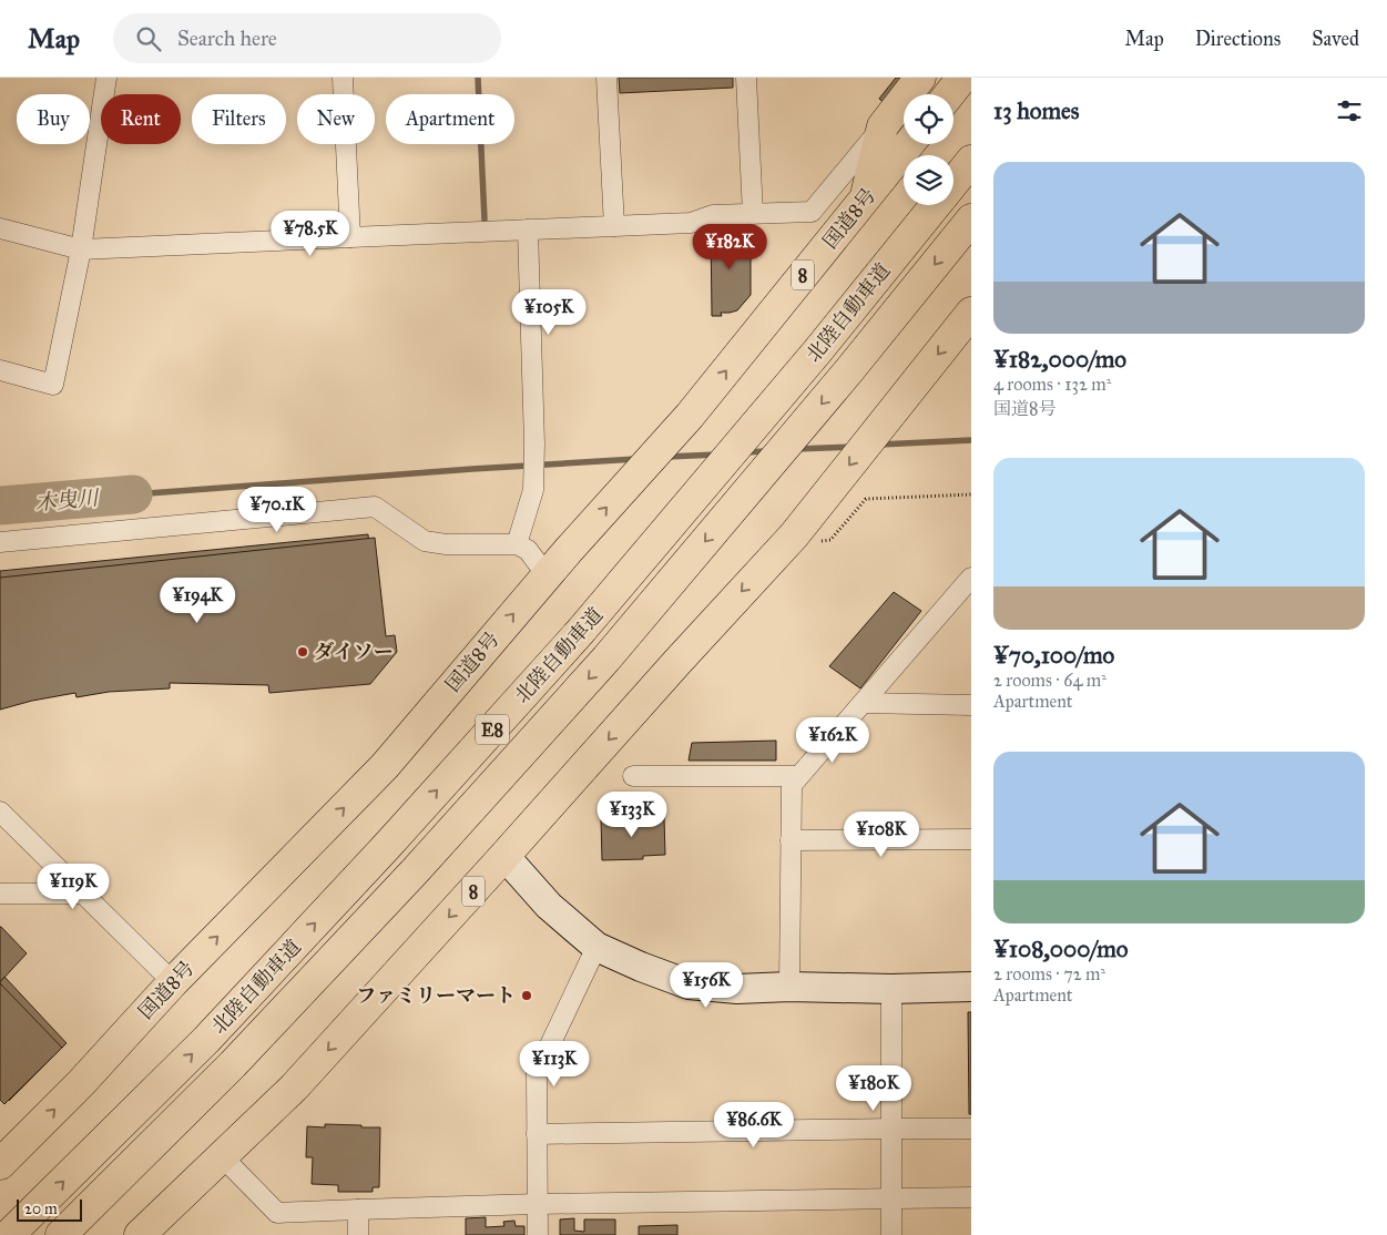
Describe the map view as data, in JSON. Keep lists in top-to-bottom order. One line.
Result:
{"streets":{"highway":["国道8号","8","北陸自動車道","E8"]},"water":["木曳川"],"places":["ダイソー","ファミリーマート"],"scale_bar":"20 m","page":{"header":"Map","search":"Search here","nav":["Map","Directions","Saved"],"heading":"13 homes","chip":["Buy","Rent","Filters","New","Apartment"],"list":[{"name":"¥182,000/mo","note":"4 rooms · 132 m² · 国道8号"},{"name":"¥70,100/mo","note":"2 rooms · 64 m² · Apartment"},{"name":"¥108,000/mo","note":"2 rooms · 72 m² · Apartment"}],"price":["¥78.5K","¥182K","¥105K","¥70.1K","¥194K","¥162K","¥133K","¥108K","¥119K","¥156K","¥113K","¥180K","¥86.6K"],"scale":"20 m"}}
